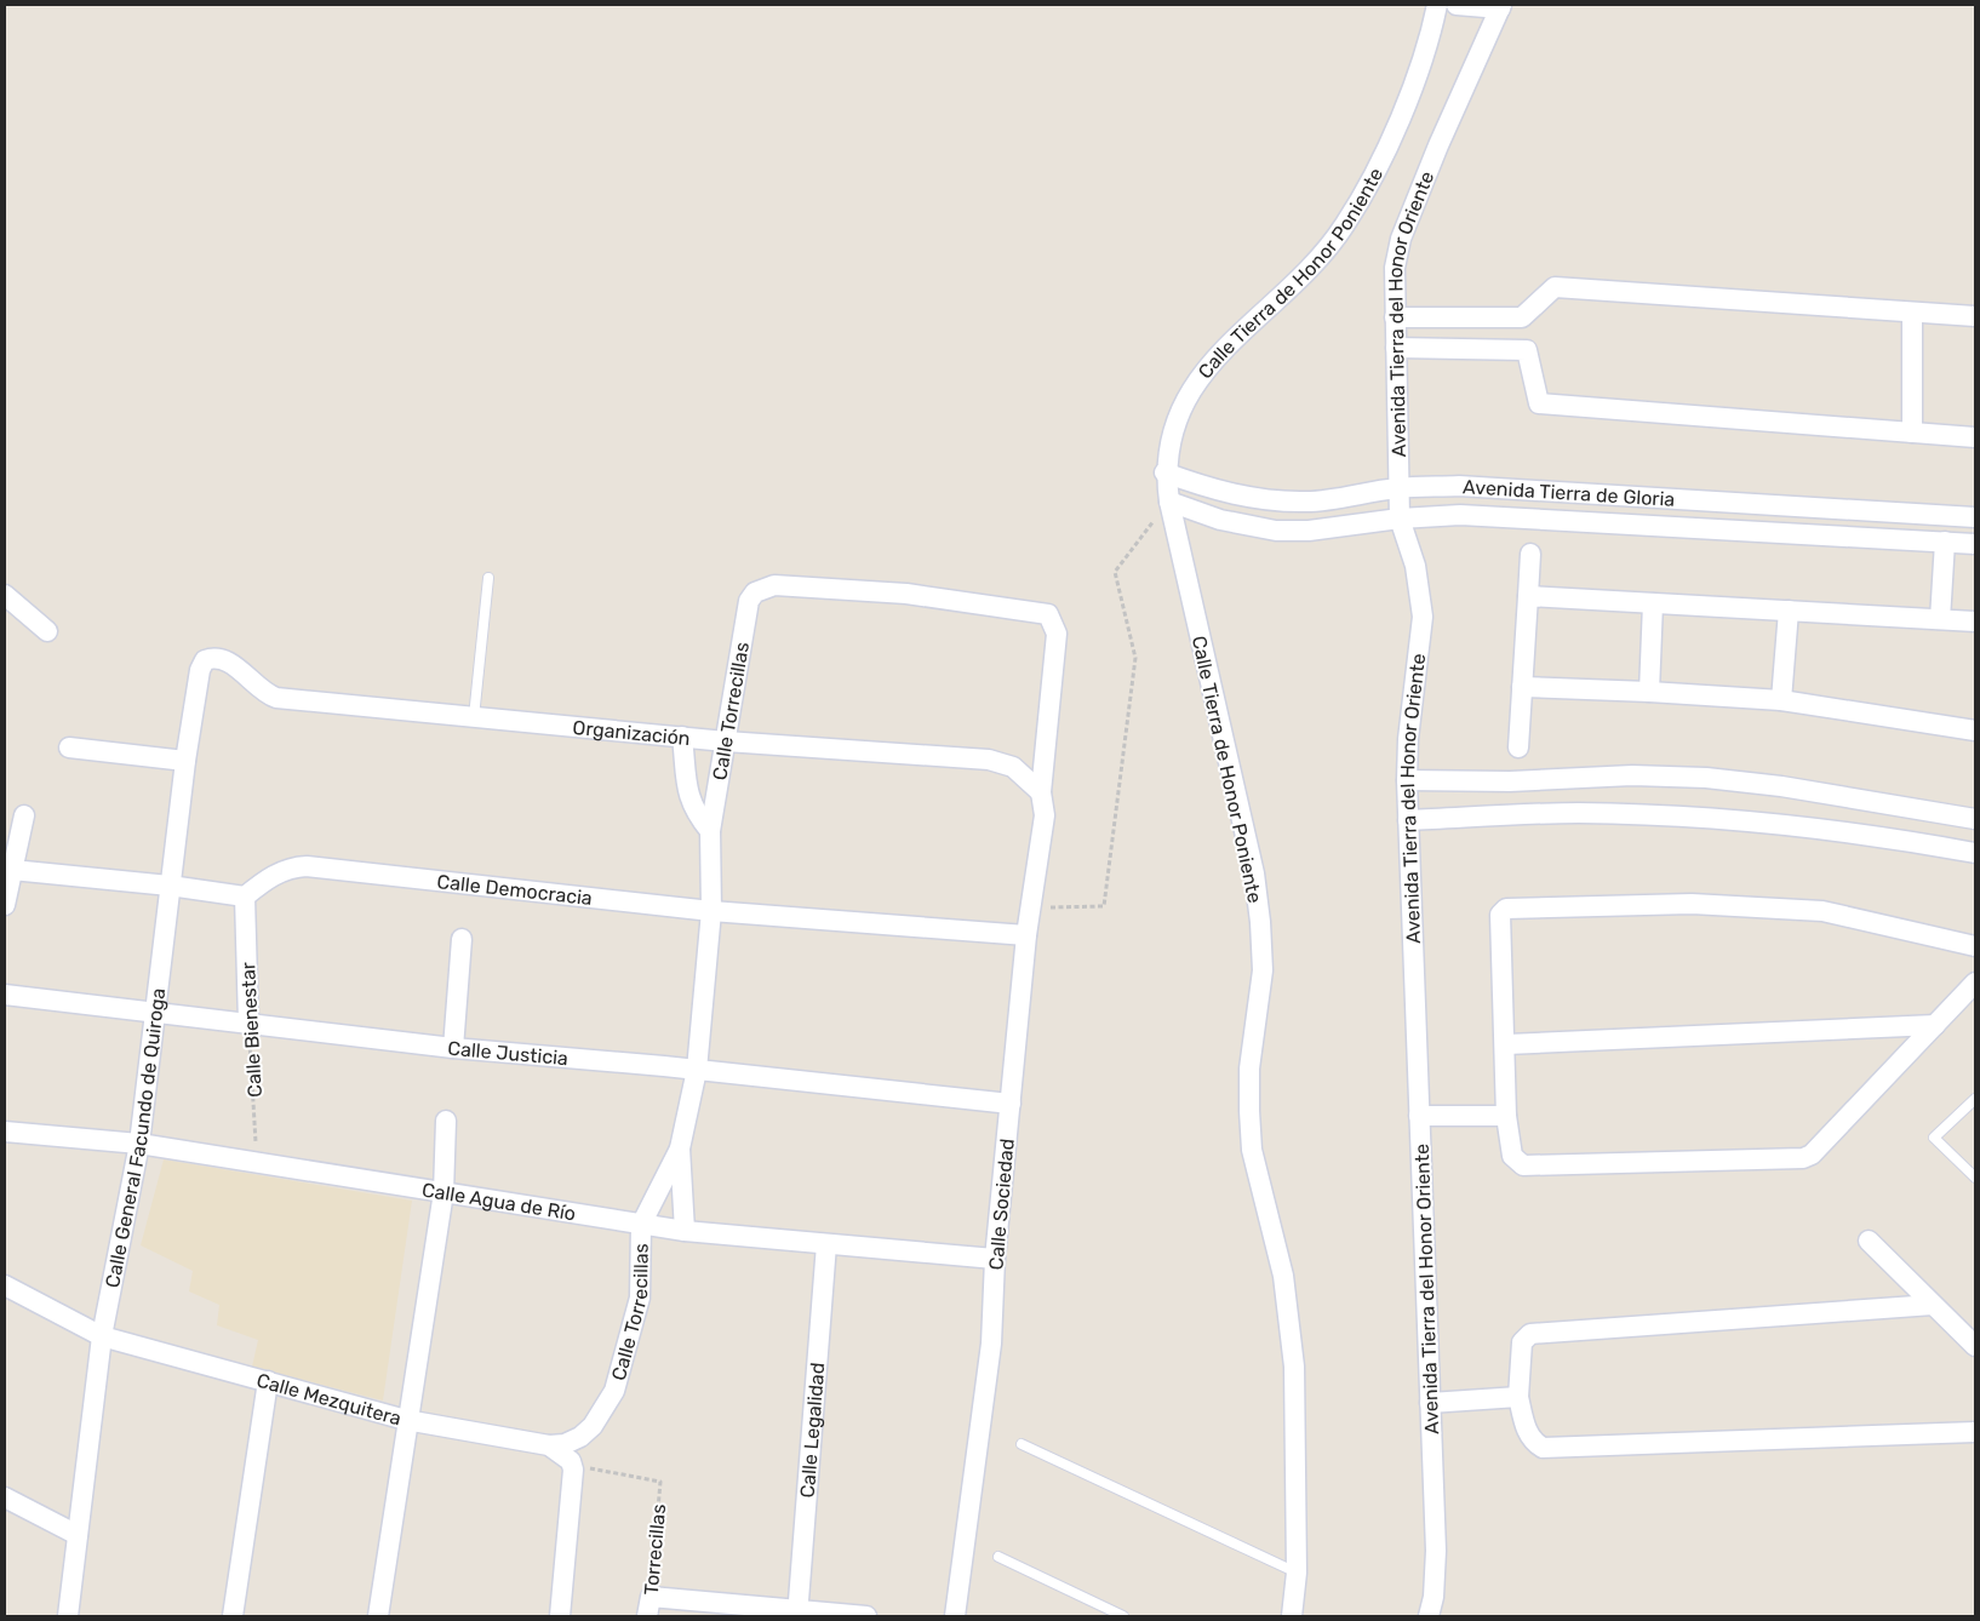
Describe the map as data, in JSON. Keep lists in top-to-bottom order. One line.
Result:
{"streets":{"street":["Calle Tierra de Honor Poniente","Avenida Tierra del Honor Oriente","Avenida Tierra de Gloria","Calle Torrecillas","Organización","Calle Democracia","Calle Bienestar","Calle Justicia","Calle General Facundo de Quiroga","Calle Agua de Río","Calle Sociedad","Calle Mezquitera","Calle Legalidad"],"path":["Torrecillas"]},"crossings":[["Calle Tierra de Honor Poniente","Avenida Tierra de Gloria"],["Avenida Tierra del Honor Oriente","Avenida Tierra de Gloria"],["Calle Torrecillas","Organización"],["Calle Torrecillas","Calle Democracia"],["Calle Torrecillas","Calle Justicia"],["Calle Torrecillas","Calle Agua de Río"],["Calle Torrecillas","Calle Sociedad"],["Calle Torrecillas","Calle Mezquitera"],["Organización","Calle General Facundo de Quiroga"],["Organización","Calle Sociedad"],["Calle Democracia","Calle Bienestar"],["Calle Democracia","Calle Sociedad"],["Calle Bienestar","Calle Justicia"],["Calle Bienestar","Calle Agua de Río"],["Calle Justicia","Calle General Facundo de Quiroga"],["Calle Justicia","Calle Sociedad"],["Calle General Facundo de Quiroga","Calle Agua de Río"],["Calle General Facundo de Quiroga","Calle Mezquitera"],["Calle Agua de Río","Calle Sociedad"],["Calle Agua de Río","Calle Legalidad"],["Calle Mezquitera","Torrecillas"]]}
